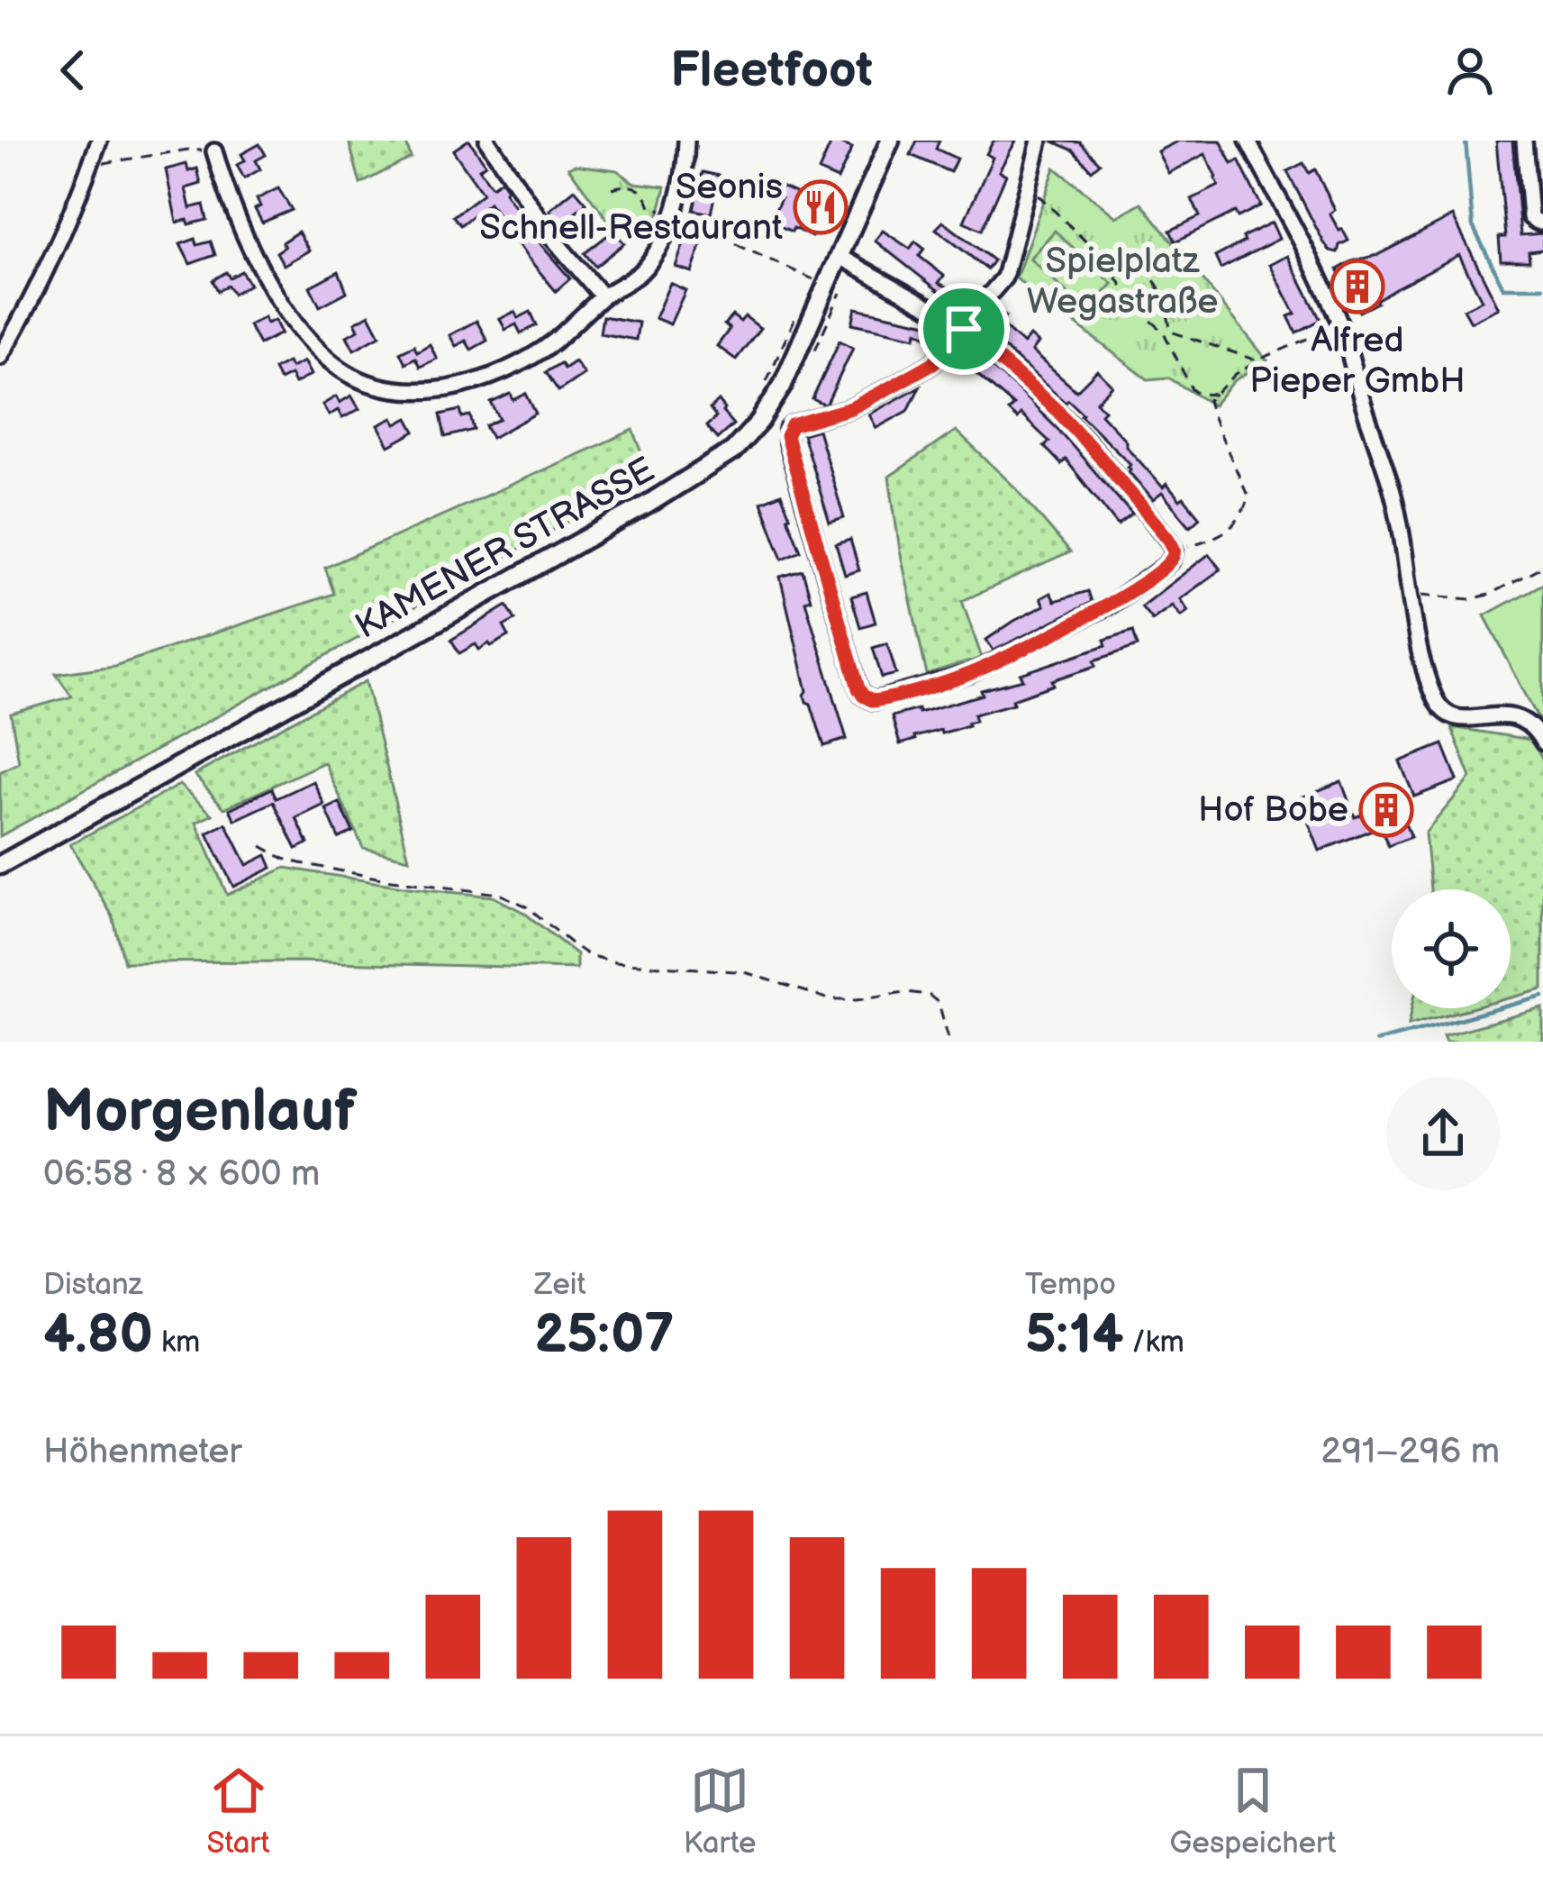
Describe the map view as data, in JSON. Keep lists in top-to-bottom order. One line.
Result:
{"streets":{"main road":["KAMENER STRASSE"]},"parks":["Spielplatz Wegastraße"],"places":{"restaurant":["Seonis Schnell-Restaurant"],"building":["Alfred Pieper GmbH","Hof Bobe"]},"page":{"header":"Fleetfoot","heading":["Morgenlauf","06:58 · 8 × 600 m"],"stats":[["Distanz","4.80 km"],["Zeit","25:07"],["Tempo","5:14 /km"]],"chart":["Höhenmeter","291–296 m"],"tabs":["Start","Karte","Gespeichert"]}}
